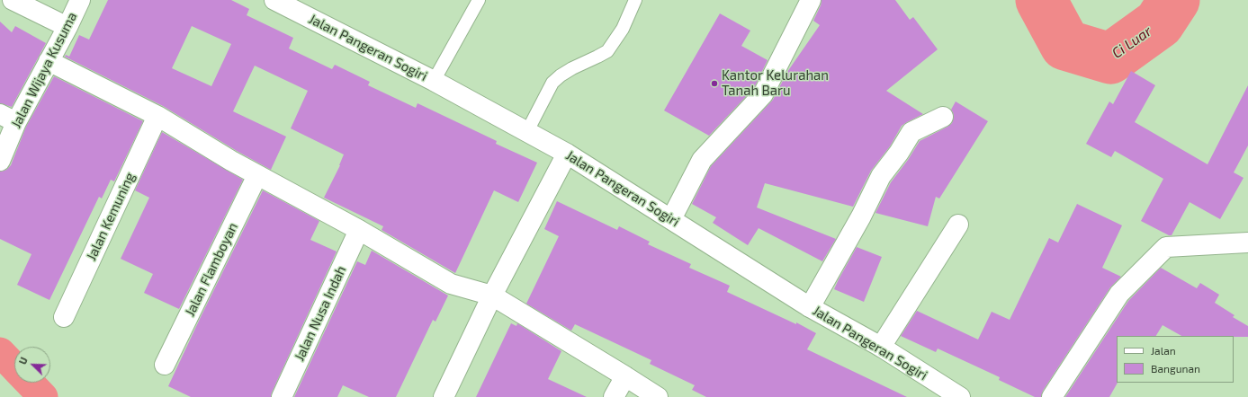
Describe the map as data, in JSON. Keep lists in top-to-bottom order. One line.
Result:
{"streets":{"street":["Jalan Pangeran Sogiri","Jalan Wijaya Kusuma","Jalan Kemuning","Jalan Flamboyan","Jalan Nusa Indah"]},"water":["Ci Luar"],"places":["Kantor Kelurahan Tanah Baru"],"legend":["Jalan","Bangunan"],"north":"top left"}
